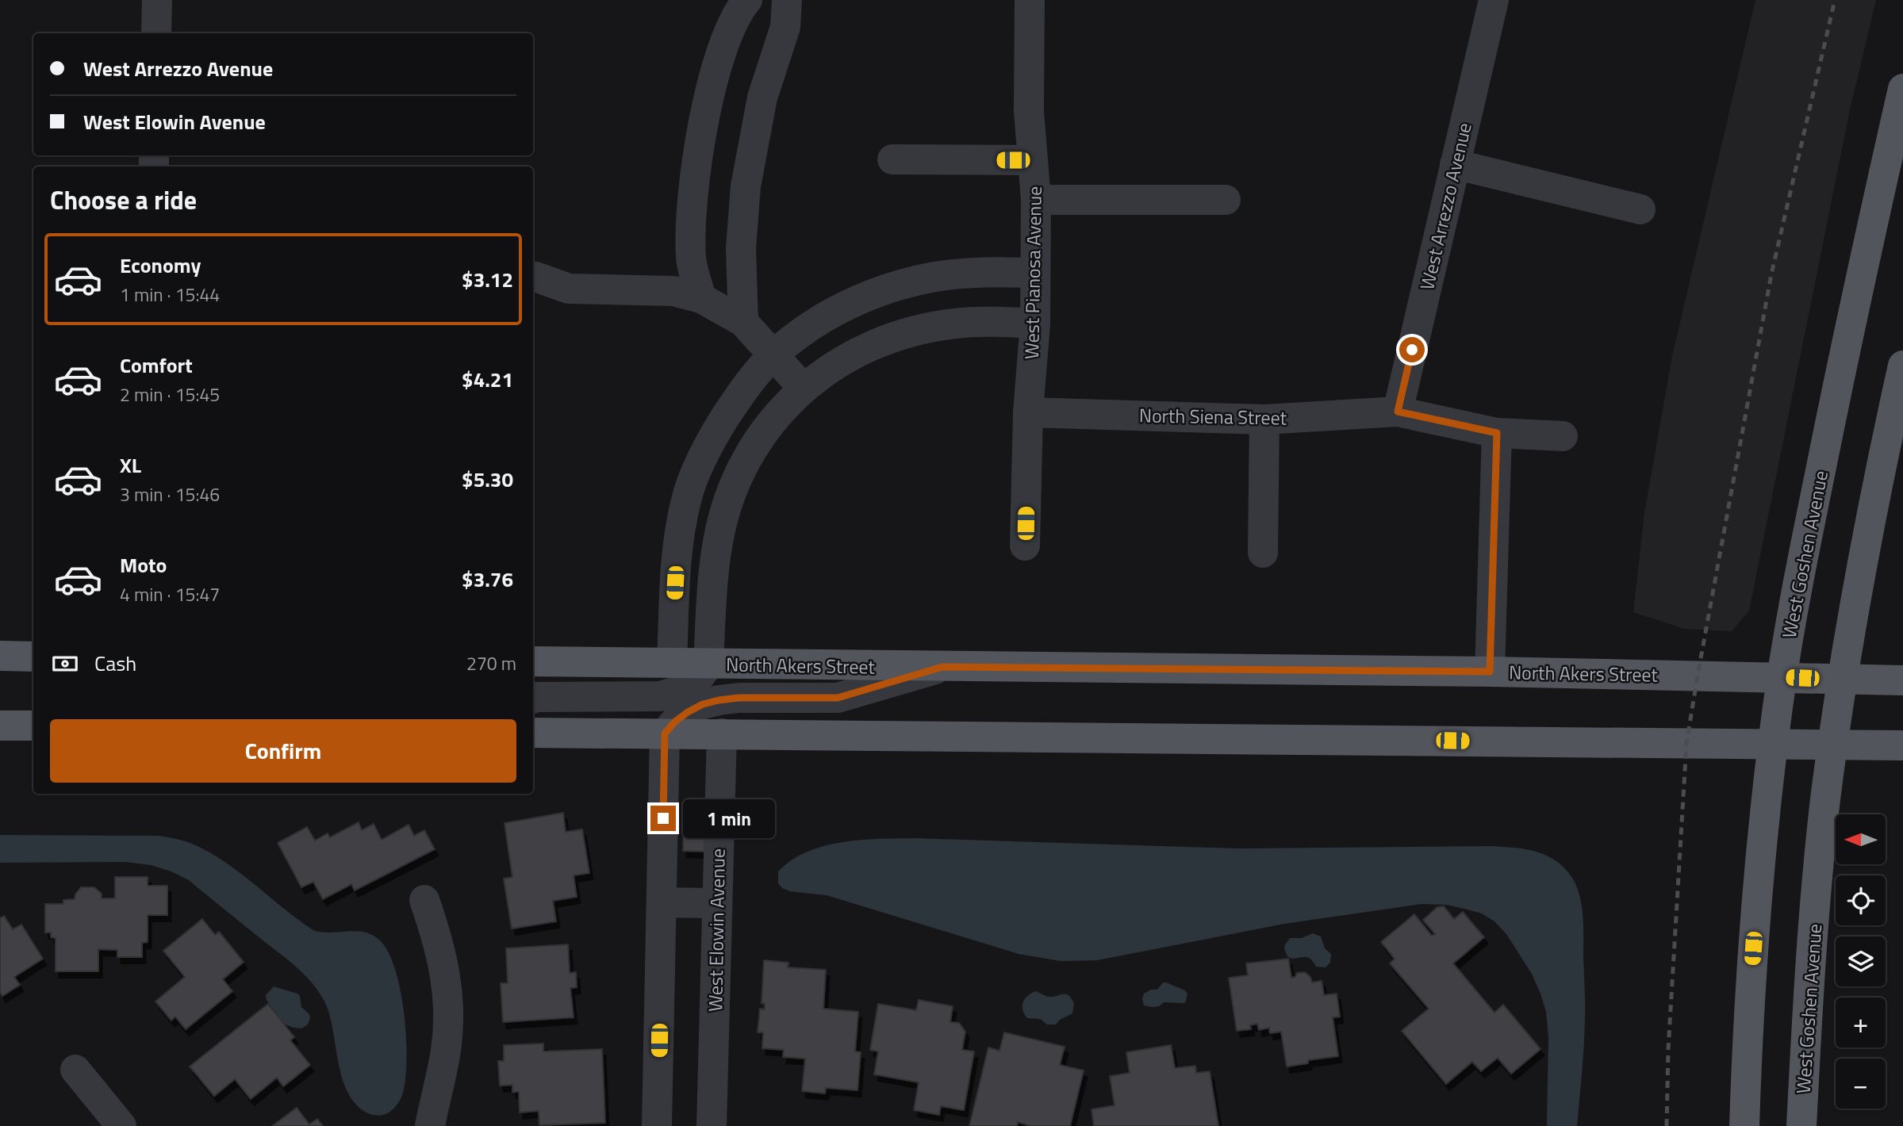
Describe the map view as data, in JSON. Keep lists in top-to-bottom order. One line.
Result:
{"streets":{"main road":["West Goshen Avenue","North Akers Street"],"street":["West Arrezzo Avenue","West Pianosa Avenue","North Siena Street","West Elowin Avenue"]},"crossings":[["West Arrezzo Avenue","North Siena Street"],["West Pianosa Avenue","North Siena Street"],["West Goshen Avenue","North Akers Street"]],"north":"left","page":{"banner":["West Arrezzo Avenue","West Elowin Avenue"],"heading":"Choose a ride","list":[{"name":"Economy","note":"1 min · 15:44","value":"$3.12"},{"name":"Comfort","note":"2 min · 15:45","value":"$4.21"},{"name":"XL","note":"3 min · 15:46","value":"$5.30"},{"name":"Moto","note":"4 min · 15:47","value":"$3.76"}],"pay":["Cash","270 m"],"buttons":"Confirm","bubble":"1 min","map_buttons":["+","−"]}}
